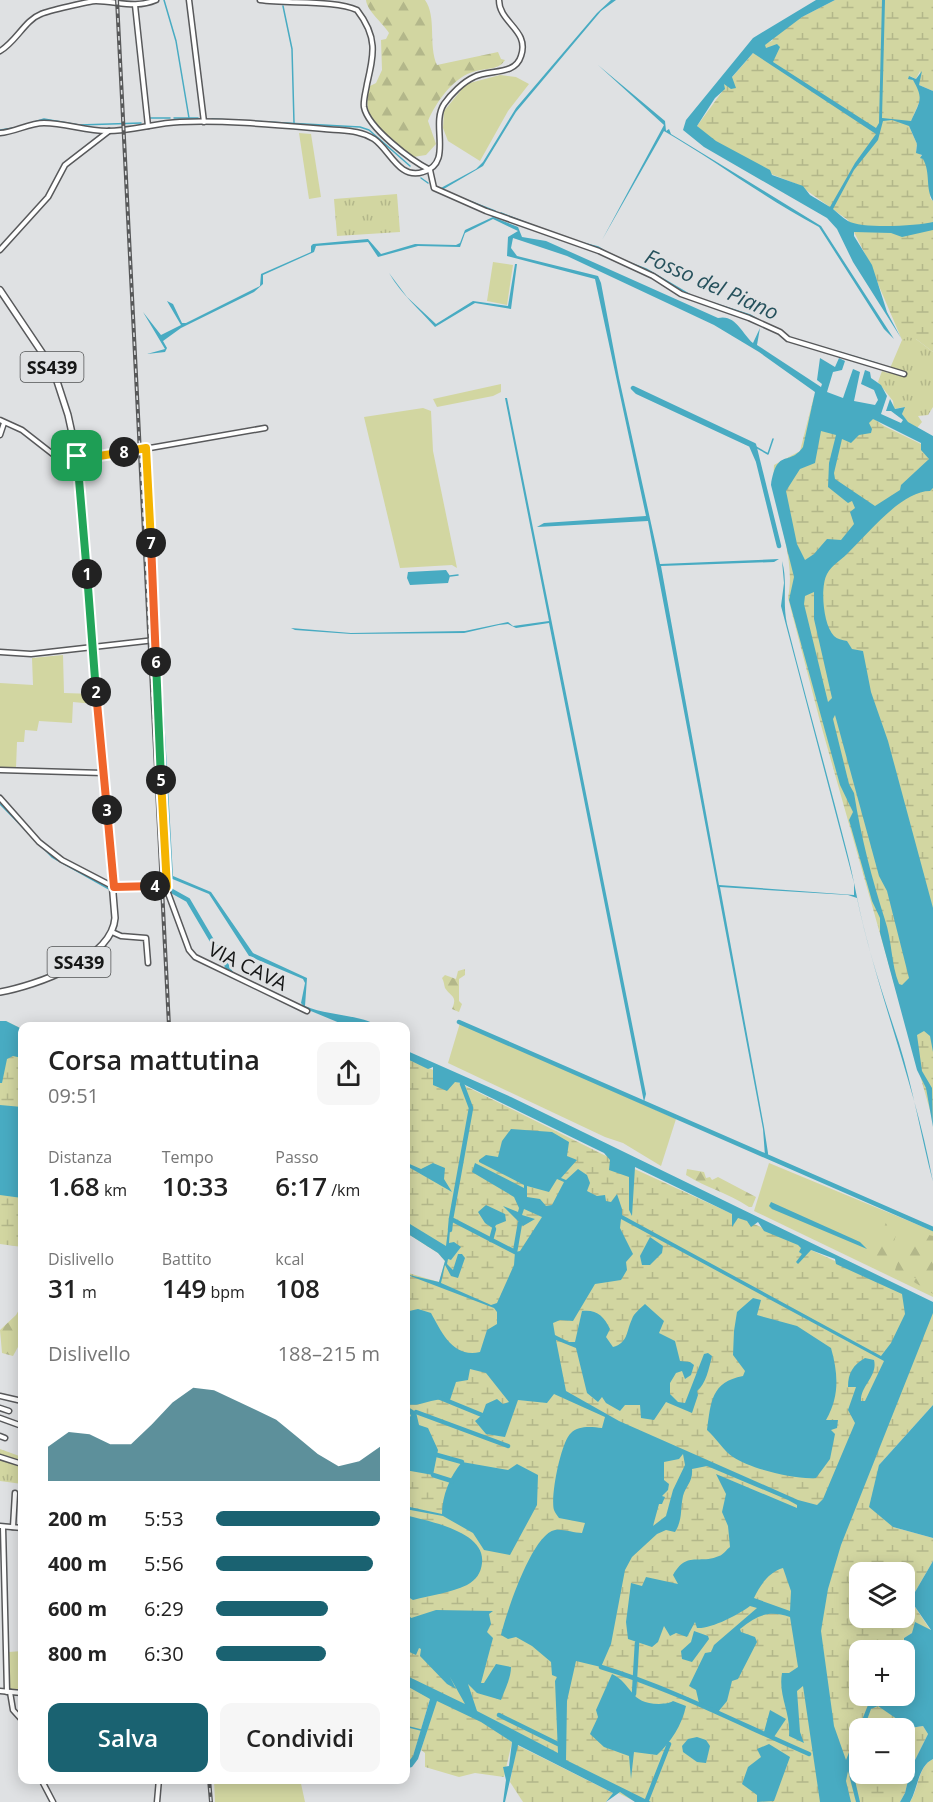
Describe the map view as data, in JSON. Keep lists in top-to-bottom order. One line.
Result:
{"streets":{"main road":["SS439"],"street":["VIA CAVA"]},"water":["Fosso del Piano"],"page":{"pins":["8","7","1","6","2","5","3","4"],"heading":["Corsa mattutina","09:51"],"stats":[["Distanza","1.68 km"],["Tempo","10:33"],["Passo","6:17 /km"],["Dislivello","31 m"],["Battito","149 bpm"],["kcal","108"]],"chart":["Dislivello","188–215 m"],"list":[{"name":"200 m","note":"5:53"},{"name":"400 m","note":"5:56"},{"name":"600 m","note":"6:29"},{"name":"800 m","note":"6:30"}],"map_buttons":["+","−"],"buttons":["Salva","Condividi"]}}
